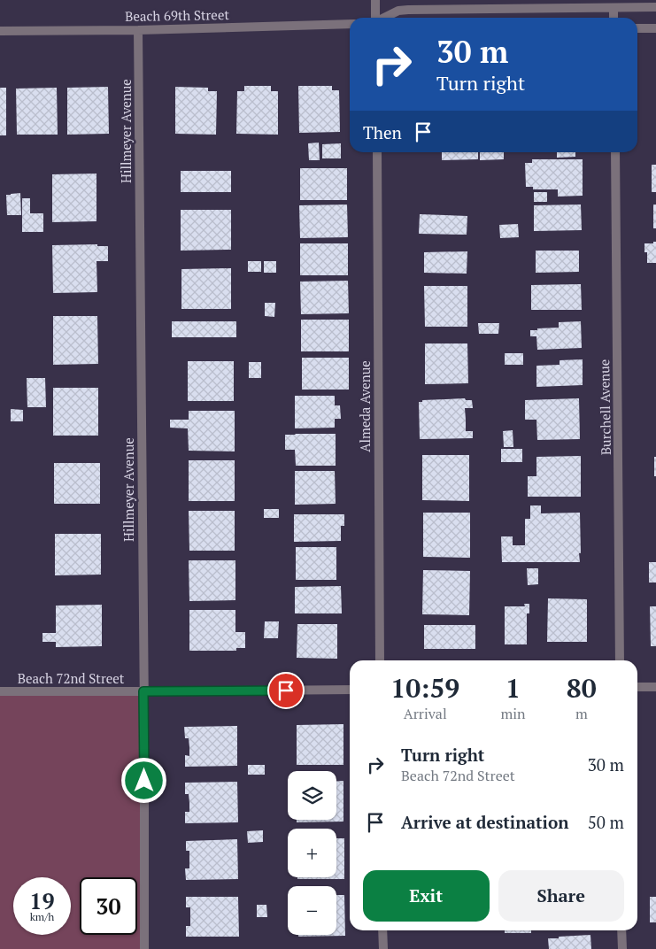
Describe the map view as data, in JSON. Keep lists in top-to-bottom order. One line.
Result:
{"streets":{"street":["Beach 69th Street","Hillmeyer Avenue","Almeda Avenue","Burchell Avenue","Beach 72nd Street"]},"crossings":[["Beach 69th Street","Hillmeyer Avenue"],["Hillmeyer Avenue","Beach 72nd Street"]],"page":{"turn":["30 m","Turn right"],"then":"Then","eta":["10:59","Arrival","1","min","80","m"],"list":[{"name":"Turn right","note":"Beach 72nd Street","value":"30 m"},{"name":"Arrive at destination","value":"50 m"}],"map_buttons":["+","−"],"buttons":["Exit","Share"],"speed":"19 km/h","limit":"30"}}
